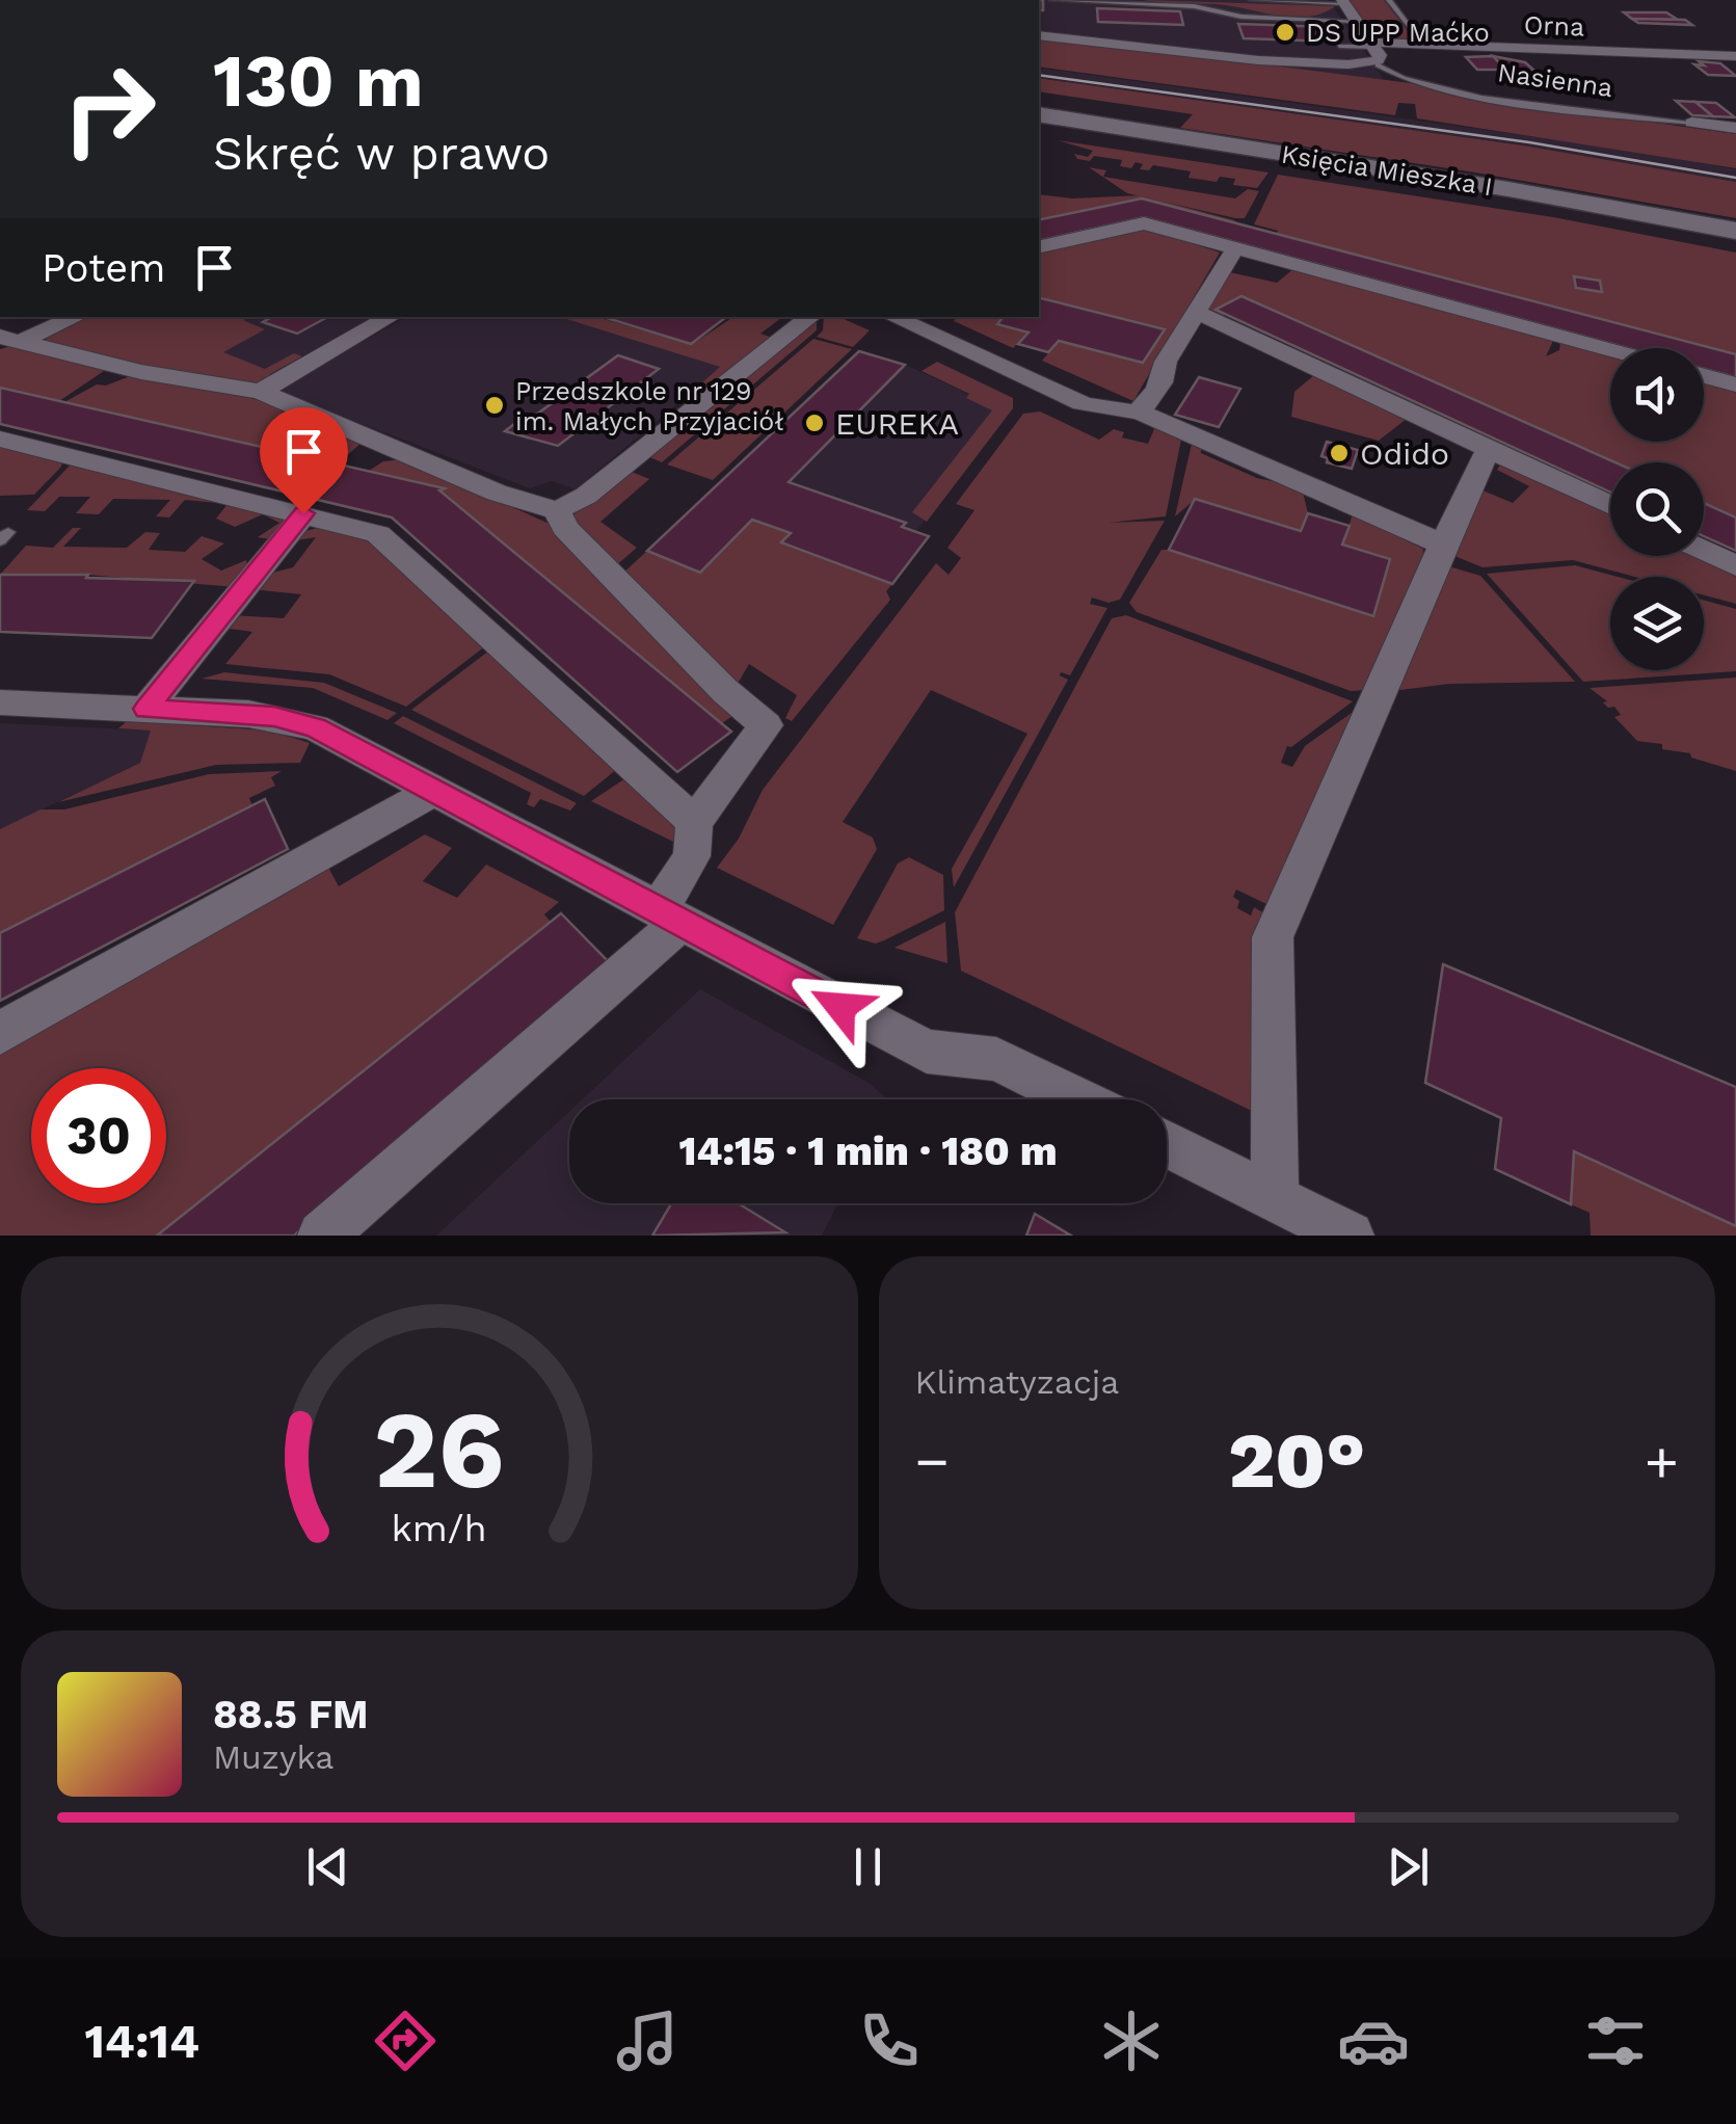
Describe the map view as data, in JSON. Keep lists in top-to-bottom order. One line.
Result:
{"streets":{"street":["Orna","Nasienna","Księcia Mieszka I"]},"crossings":[["Orna","Nasienna"]],"places":["DS UPP Maćko","Przedszkole nr 129 im. Małych Przyjaciół","EUREKA","Odido"],"page":{"turn":["130 m","Skręć w prawo"],"then":"Potem","limit":"30","trip":"14:15 · 1 min · 180 m","tile":"Klimatyzacja","heat":["−","20°","+"],"song":["88.5 FM","Muzyka"],"tabs":"14:14","gauge":["26","km/h"]}}
